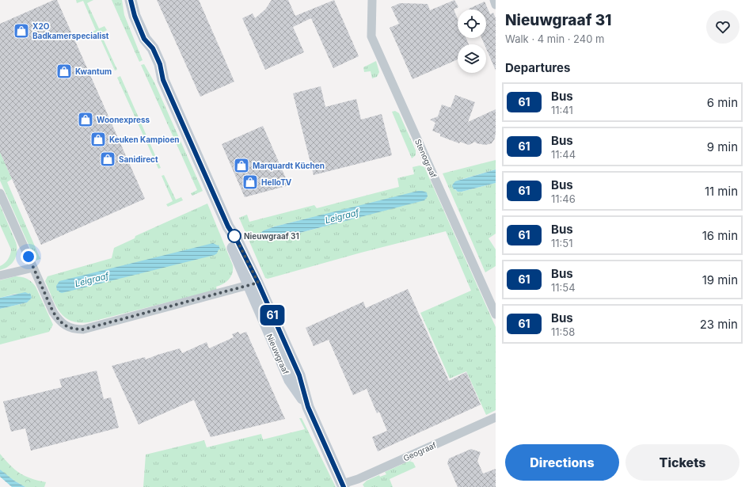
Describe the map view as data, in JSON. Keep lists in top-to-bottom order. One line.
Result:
{"streets":{"street":["Stenograaf","Nieuwgraaf","Geograaf"]},"crossings":[["Nieuwgraaf","Geograaf"]],"water":["Leigraaf"],"places":{"shop":["X2O Badkamerspecialist","Kwantum","Woonexpress","Keuken Kampioen","Sanidirect","Marquardt Küchen","HelloTV"],"other":["Nieuwgraaf 31"]},"lines":["bus line 61"],"page":{"on_map":"61","heading":[["Nieuwgraaf 31","Walk · 4 min · 240 m"],"Departures"],"list":[{"mark":"61","name":"Bus","note":"11:41","value":"6 min"},{"mark":"61","name":"Bus","note":"11:44","value":"9 min"},{"mark":"61","name":"Bus","note":"11:46","value":"11 min"},{"mark":"61","name":"Bus","note":"11:51","value":"16 min"},{"mark":"61","name":"Bus","note":"11:54","value":"19 min"},{"mark":"61","name":"Bus","note":"11:58","value":"23 min"}],"buttons":["Directions","Tickets"]}}
